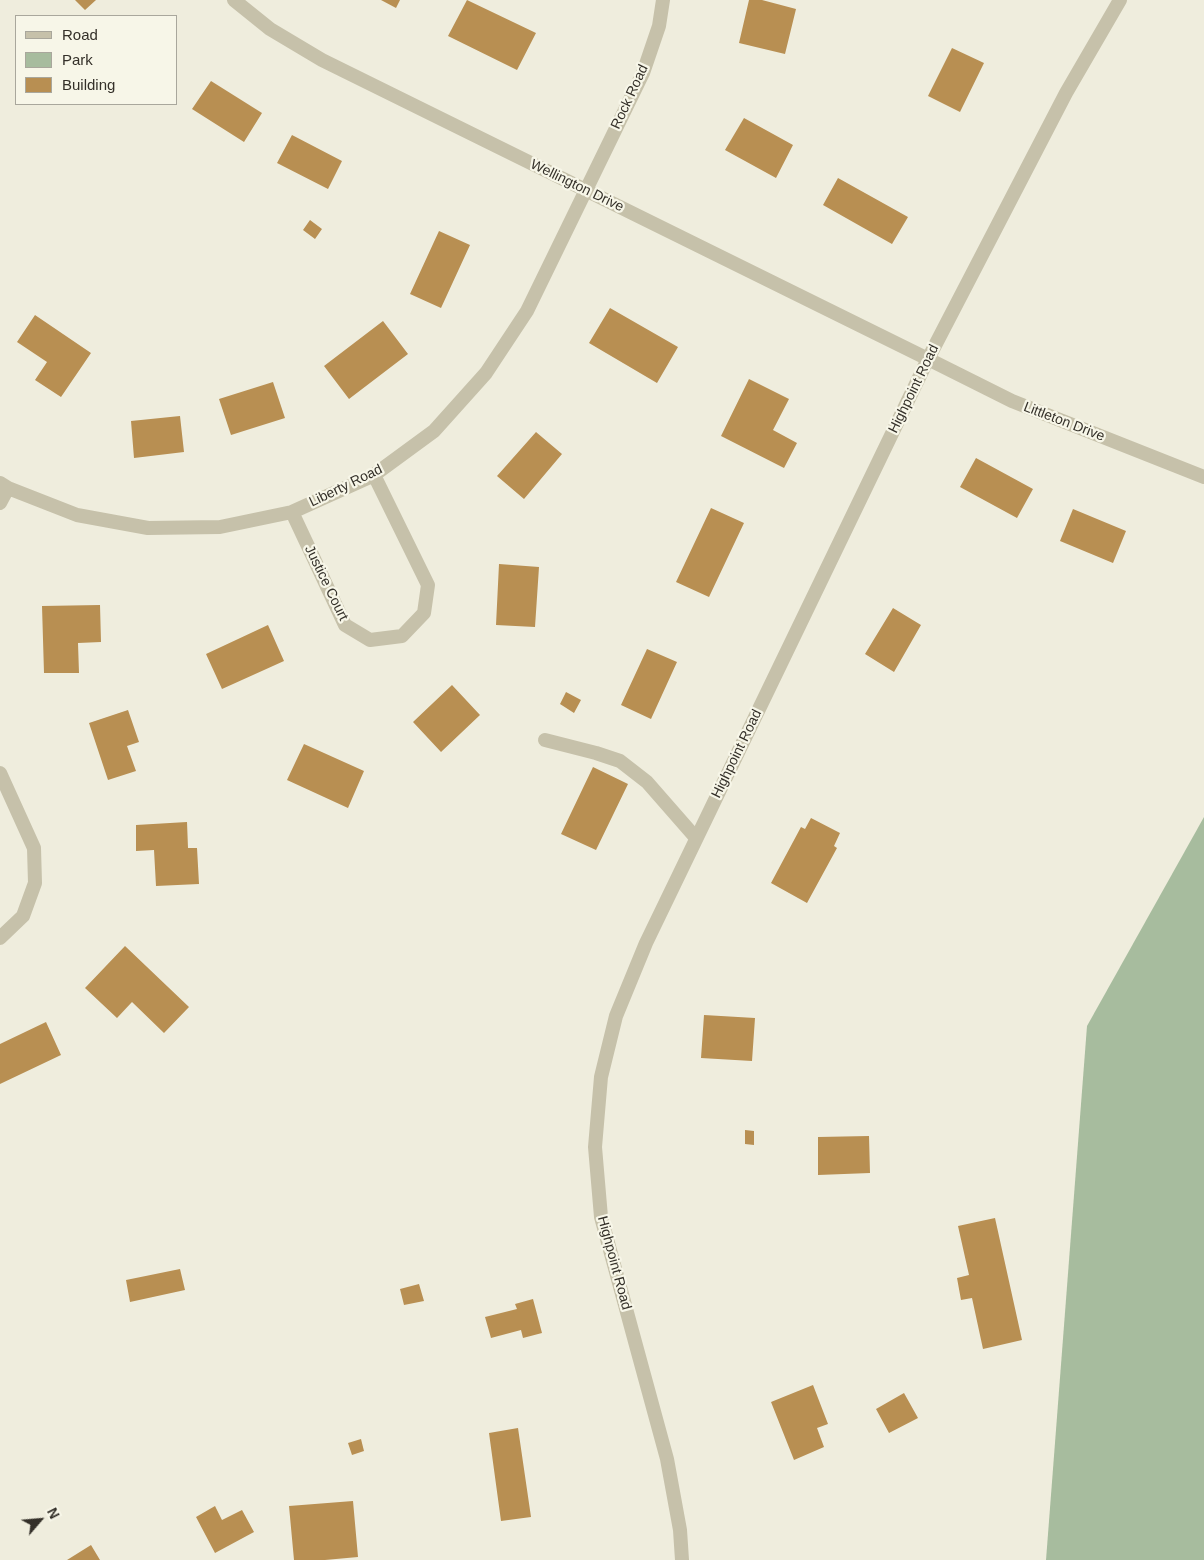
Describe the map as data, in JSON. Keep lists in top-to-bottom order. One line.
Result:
{"streets":{"street":["Rock Road","Wellington Drive","Highpoint Road","Littleton Drive","Liberty Road","Justice Court"]},"crossings":[["Rock Road","Wellington Drive"],["Rock Road","Liberty Road"],["Wellington Drive","Highpoint Road"],["Wellington Drive","Littleton Drive"],["Wellington Drive","Liberty Road"],["Highpoint Road","Littleton Drive"],["Liberty Road","Justice Court"]],"legend":["Road","Park","Building"],"north":"top right"}
